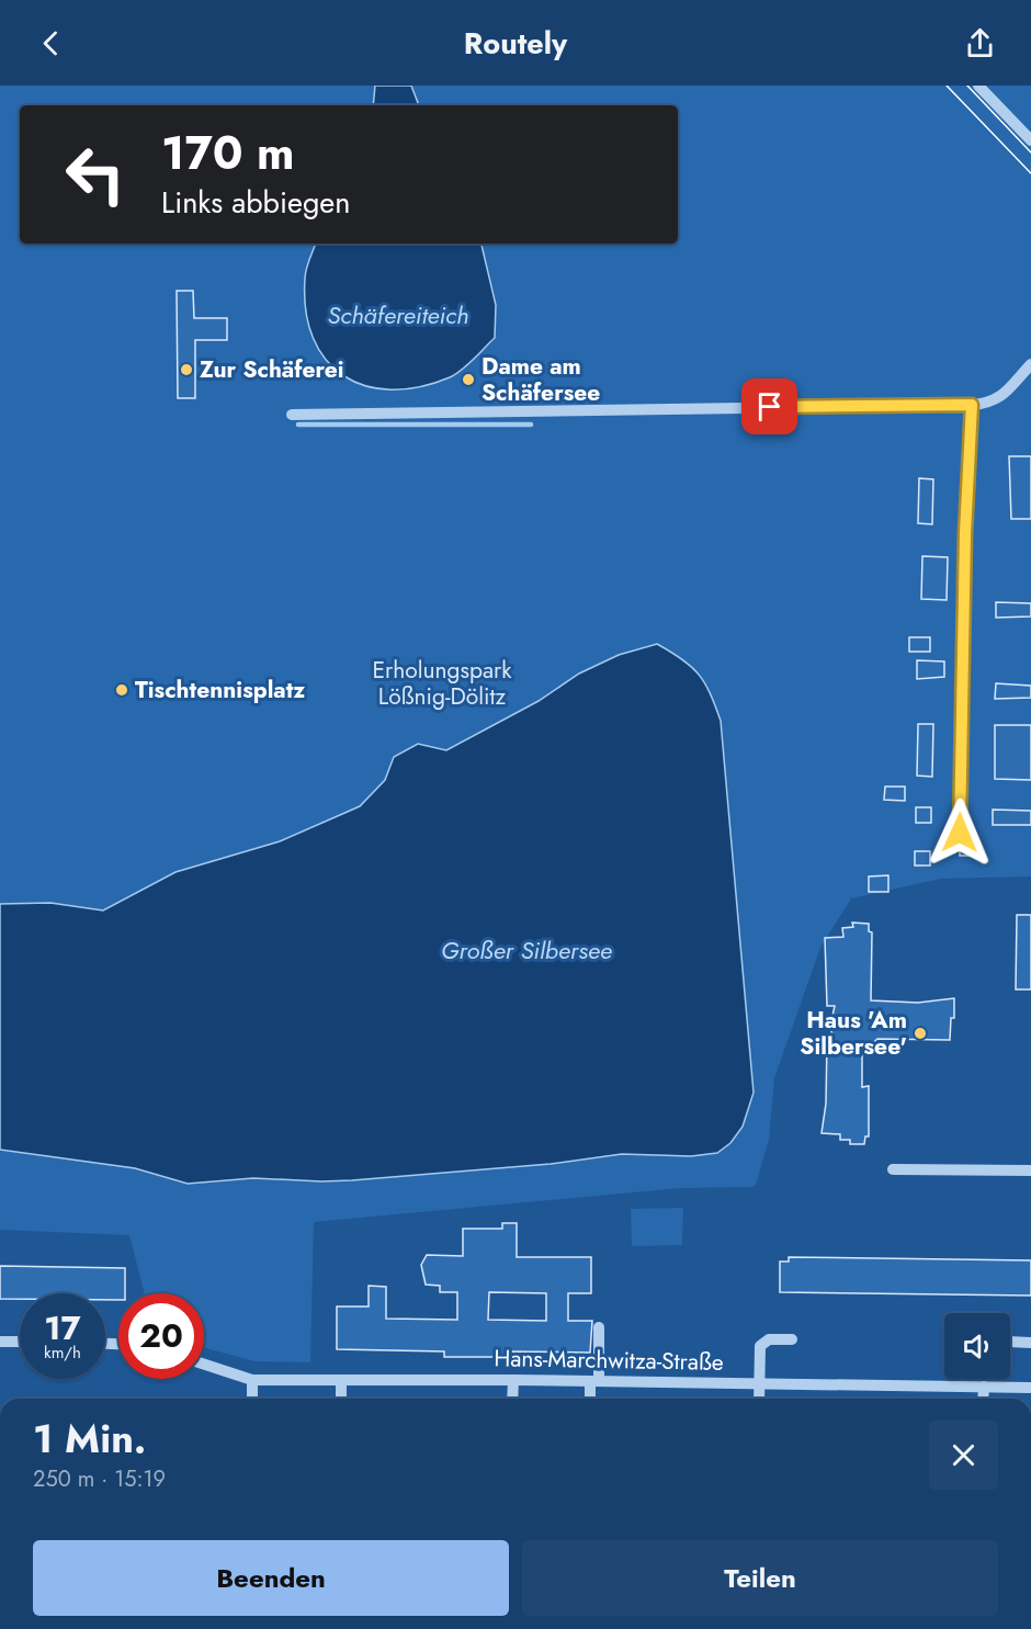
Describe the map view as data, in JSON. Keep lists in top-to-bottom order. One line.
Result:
{"streets":{"street":["Hans-Marchwitza-Straße"]},"water":["Schäfereiteich","Großer Silbersee"],"parks":["Erholungspark Lößnig-Dölitz"],"places":["Zur Schäferei","Dame am Schäfersee","Tischtennisplatz","Haus 'Am Silbersee'"],"page":{"header":"Routely","turn":["170 m","Links abbiegen"],"speed":"17 km/h","limit":"20","heading":["1 Min.","250 m · 15:19"],"buttons":["Beenden","Teilen"]}}
